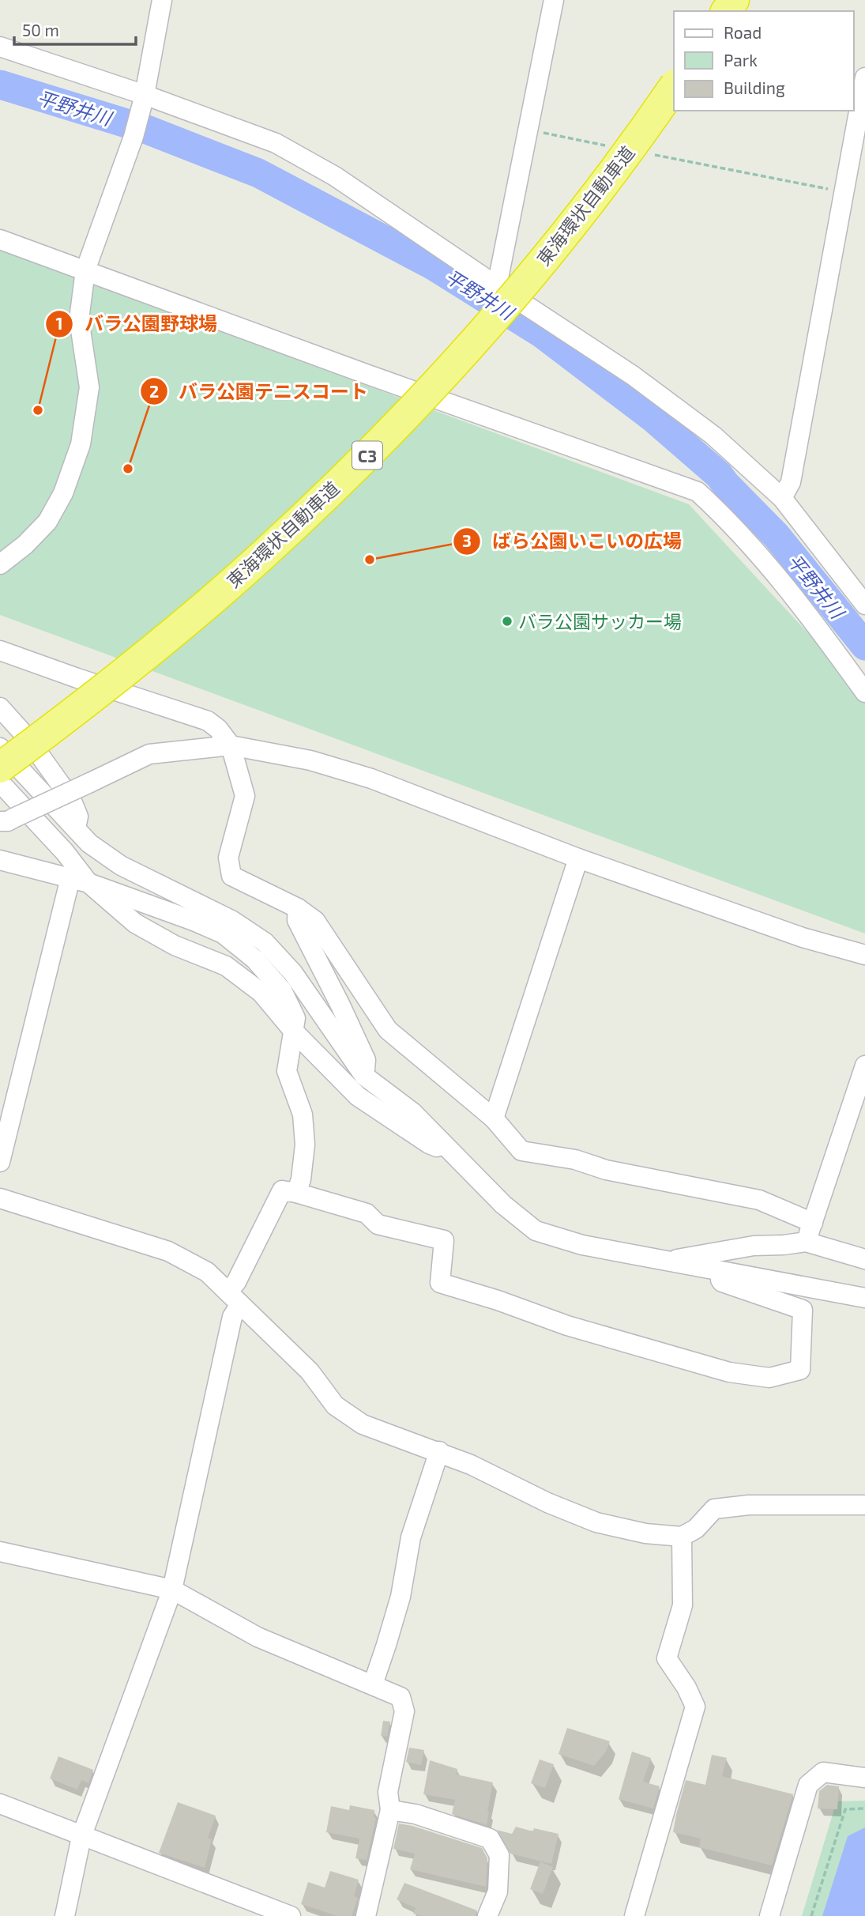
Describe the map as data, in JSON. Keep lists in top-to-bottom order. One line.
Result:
{"streets":{"highway":["東海環状自動車道","C3"]},"water":["平野井川"],"places":["バラ公園野球場","バラ公園テニスコート","ばら公園いこいの広場","バラ公園サッカー場"],"legend":["Road","Park","Building"],"scale_bar":"50 m"}
